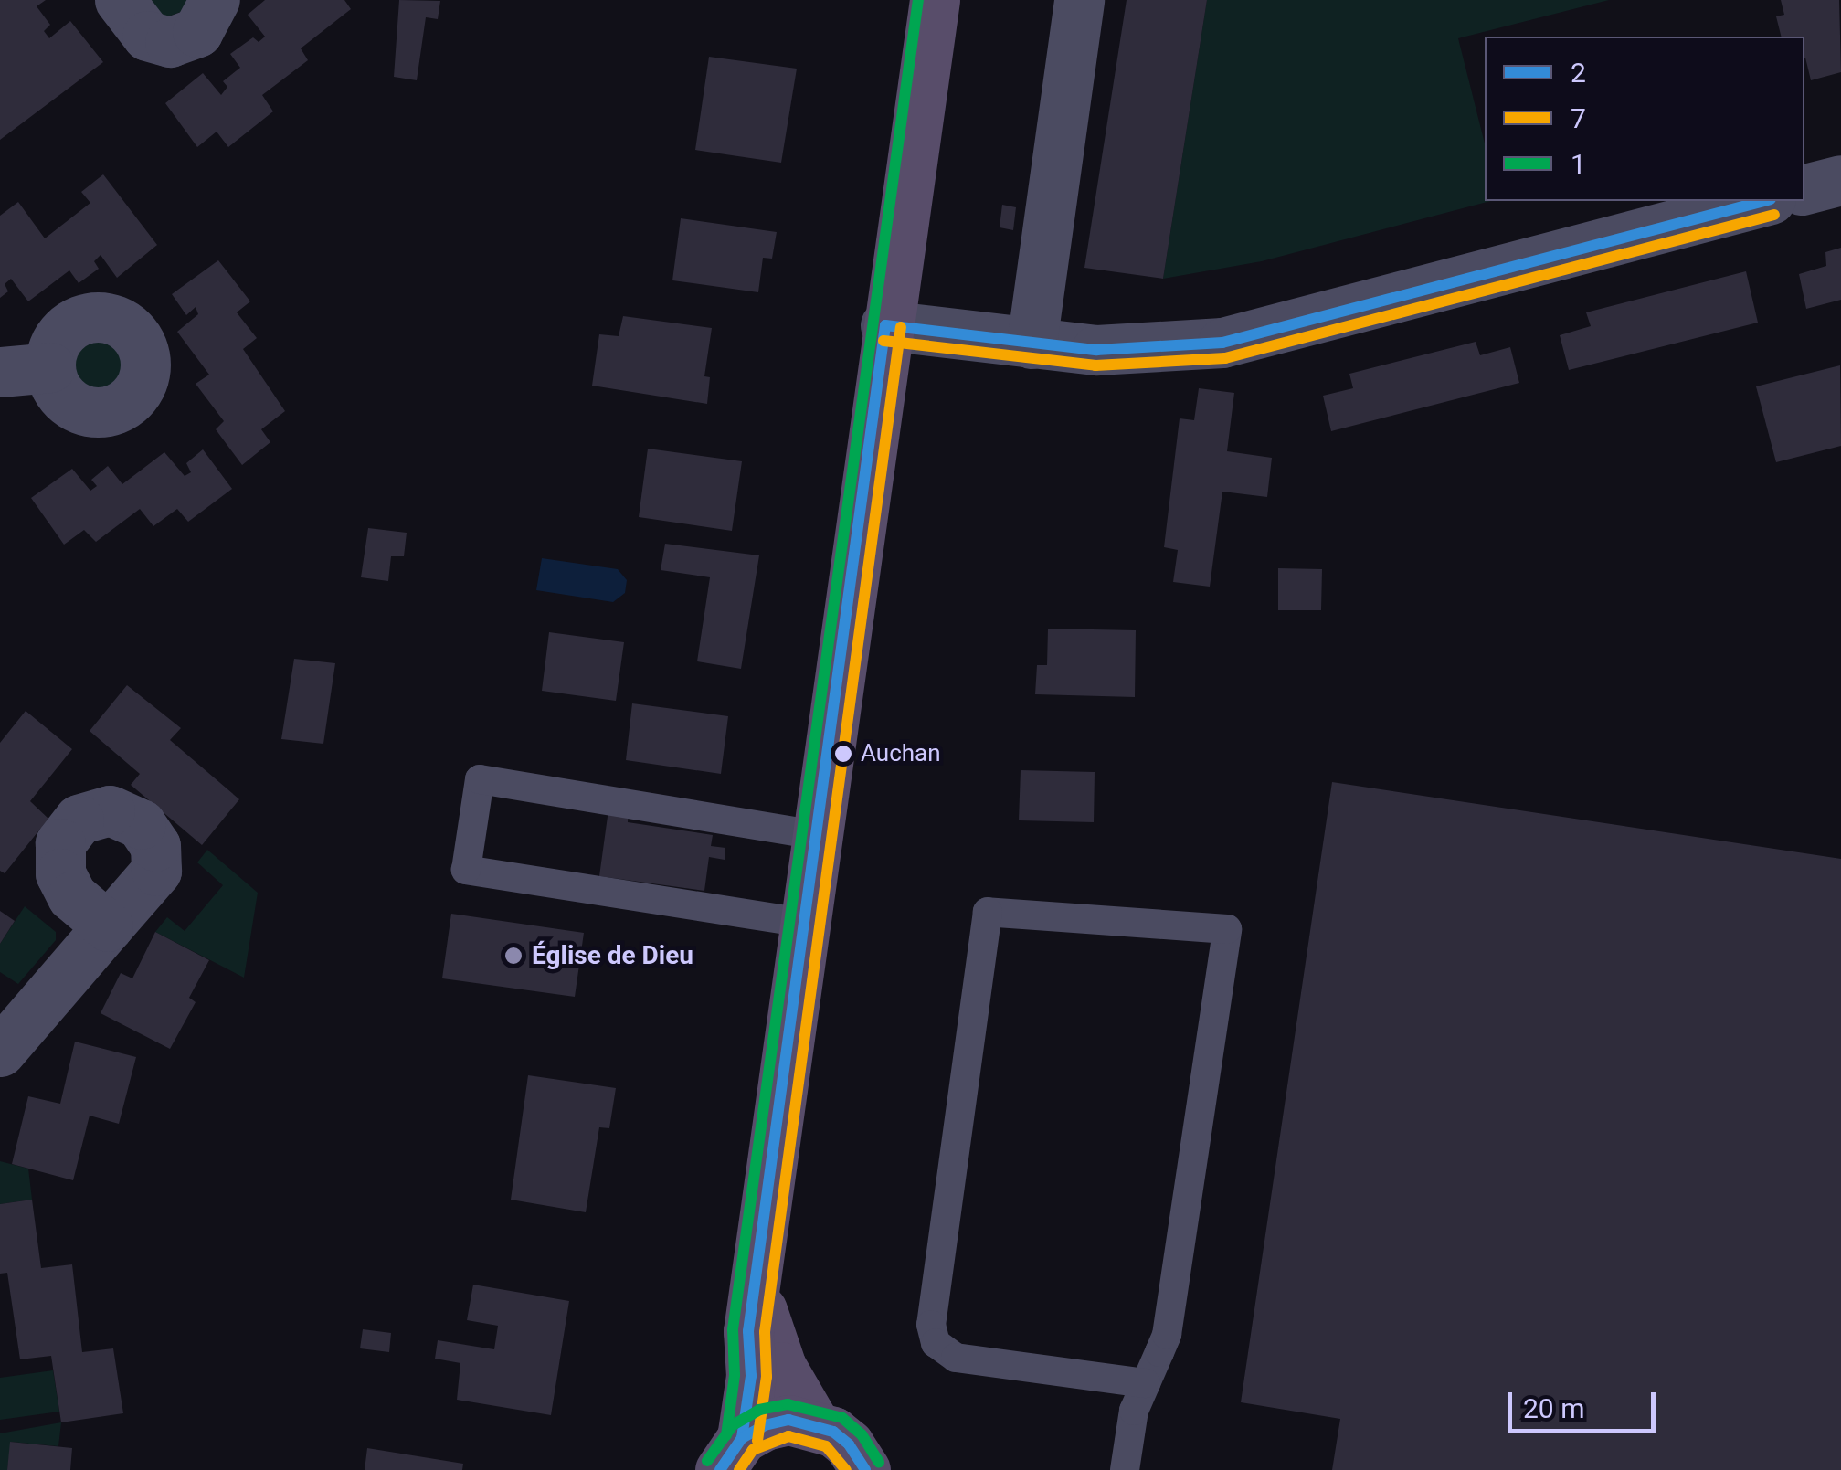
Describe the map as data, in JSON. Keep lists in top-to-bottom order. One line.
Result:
{"places":["Auchan","Église de Dieu"],"lines":["transit line 1","transit line 2","transit line 7"],"legend":["2","7","1"],"scale_bar":"20 m"}
